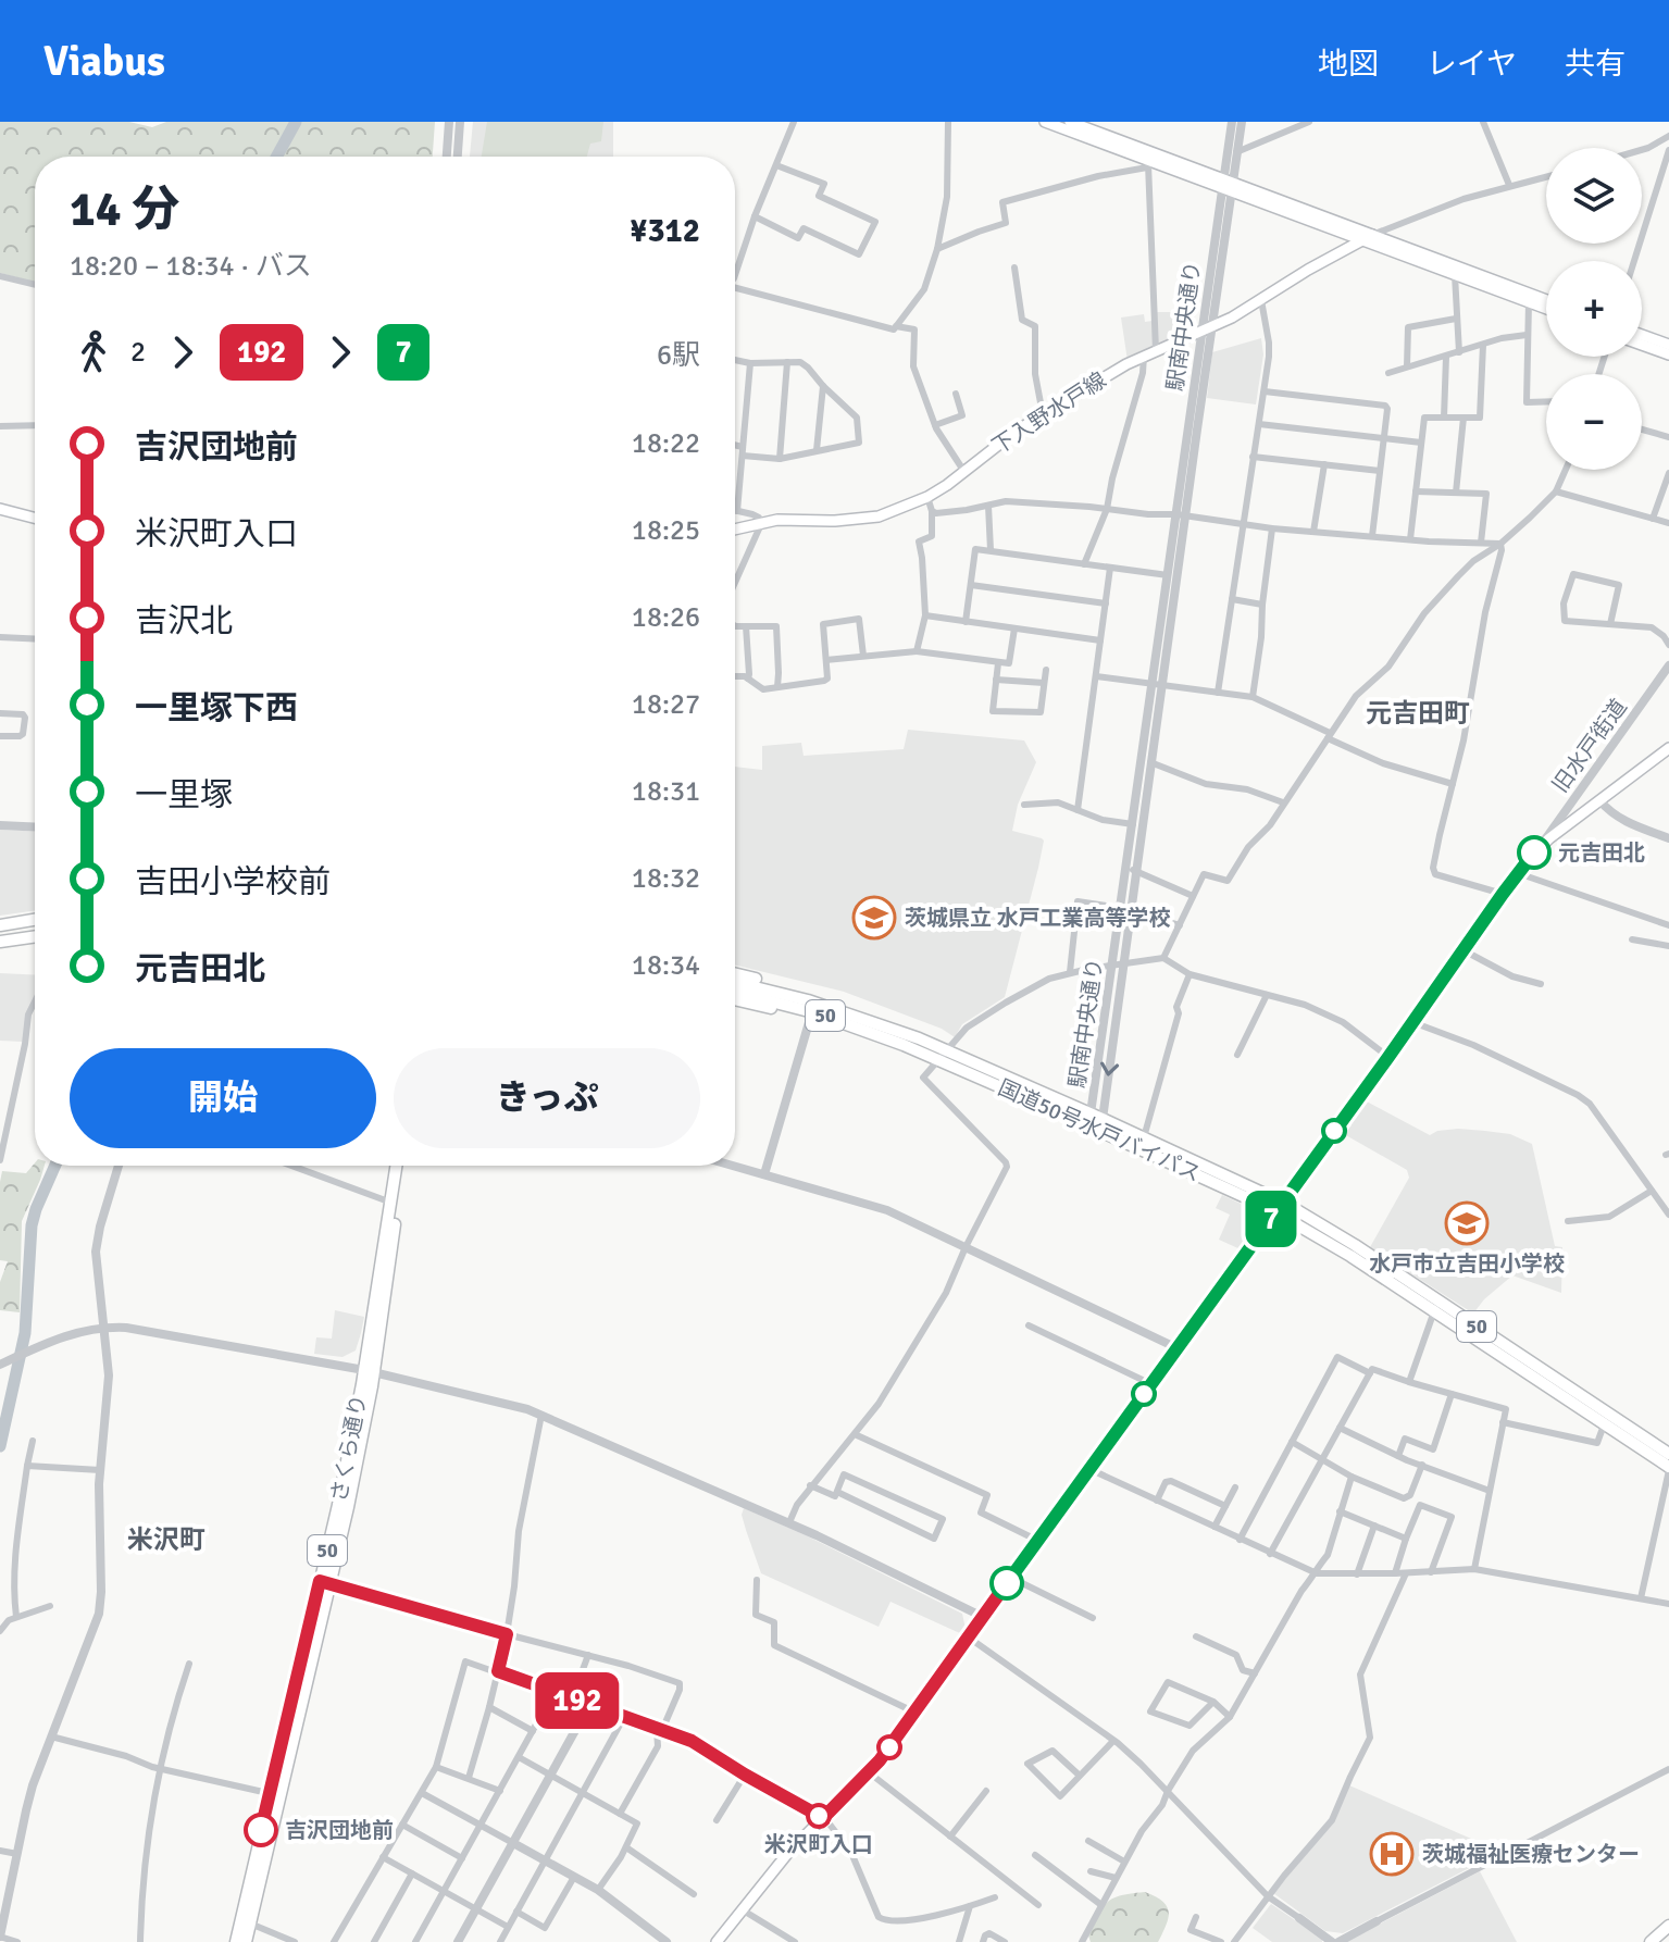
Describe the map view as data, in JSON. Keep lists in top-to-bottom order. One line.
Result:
{"streets":{"main road":["下入野水戸線","50","国道50号水戸バイパス","さくら通り"],"street":["駅南中央通り","旧水戸街道"]},"crossings":[["駅南中央通り","下入野水戸線"],["駅南中央通り","国道50号水戸バイパス"]],"districts":["元吉田町","米沢町"],"places":{"other":["元吉田北","米沢町入口","吉沢団地前"],"school or university":["茨城県立 水戸工業高等学校","水戸市立吉田小学校"],"hospital":["茨城福祉医療センター"]},"lines":["bus line 7","bus line 192"],"page":{"header":"Viabus","nav":["地図","レイヤ","共有"],"on_map":["192","7"],"map_buttons":["+","−"],"heading":["14 分","18:20 – 18:34 · バス","¥312"],"legs":["2","192","7","6駅"],"list":[{"name":"吉沢団地前","value":"18:22"},{"name":"米沢町入口","value":"18:25"},{"name":"吉沢北","value":"18:26"},{"name":"一里塚下西","value":"18:27"},{"name":"一里塚","value":"18:31"},{"name":"吉田小学校前","value":"18:32"},{"name":"元吉田北","value":"18:34"}],"buttons":["開始","きっぷ"]}}
